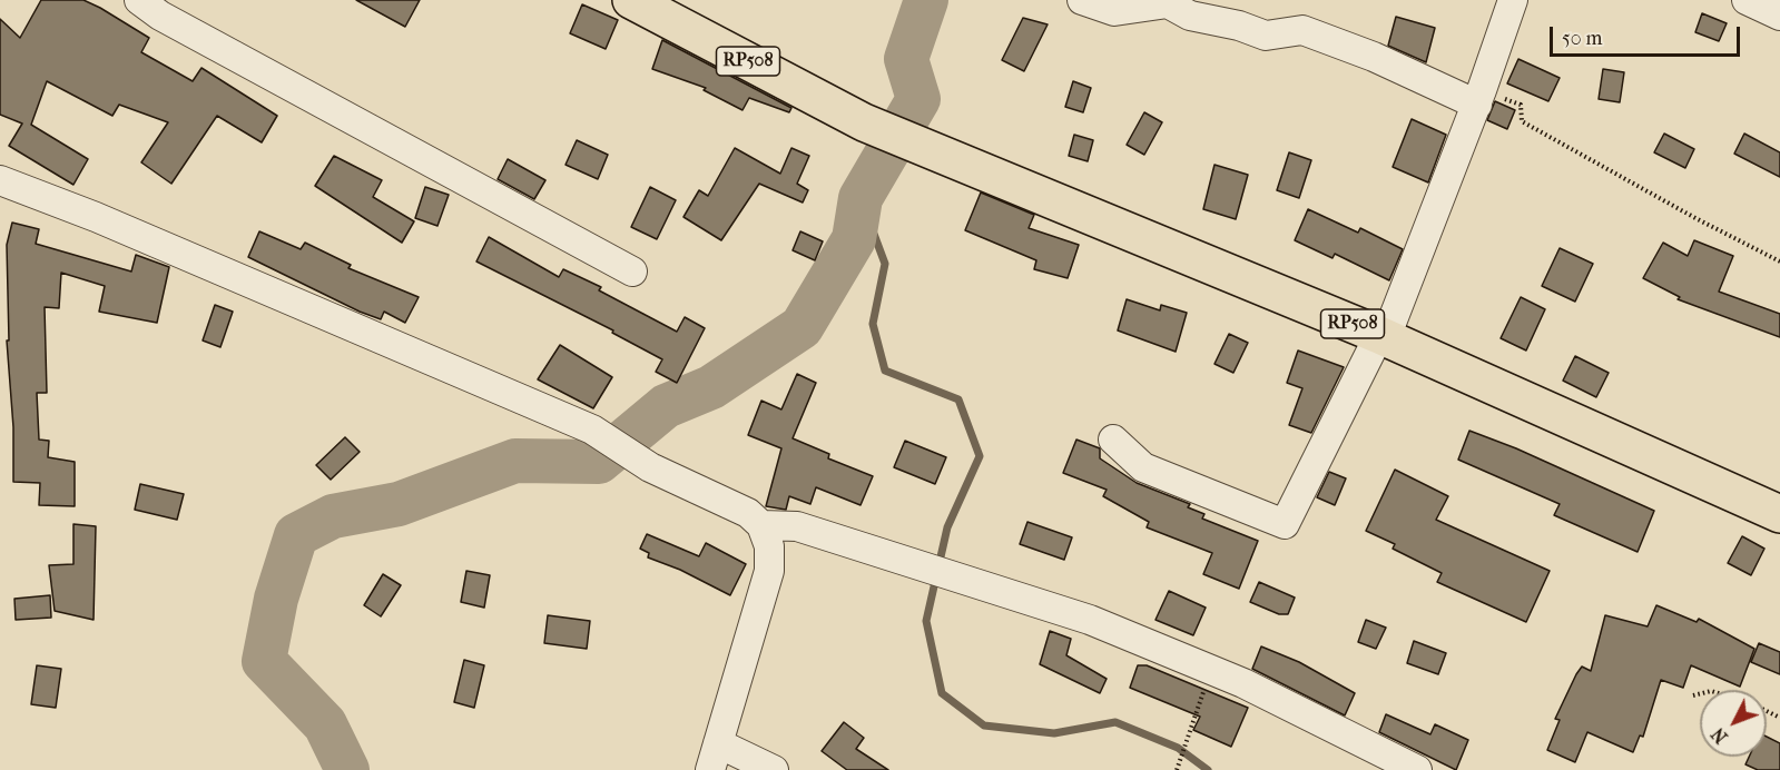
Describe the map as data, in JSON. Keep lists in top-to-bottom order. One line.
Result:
{"streets":{"main road":["RP508"]},"scale_bar":"50 m","north":"bottom left"}
